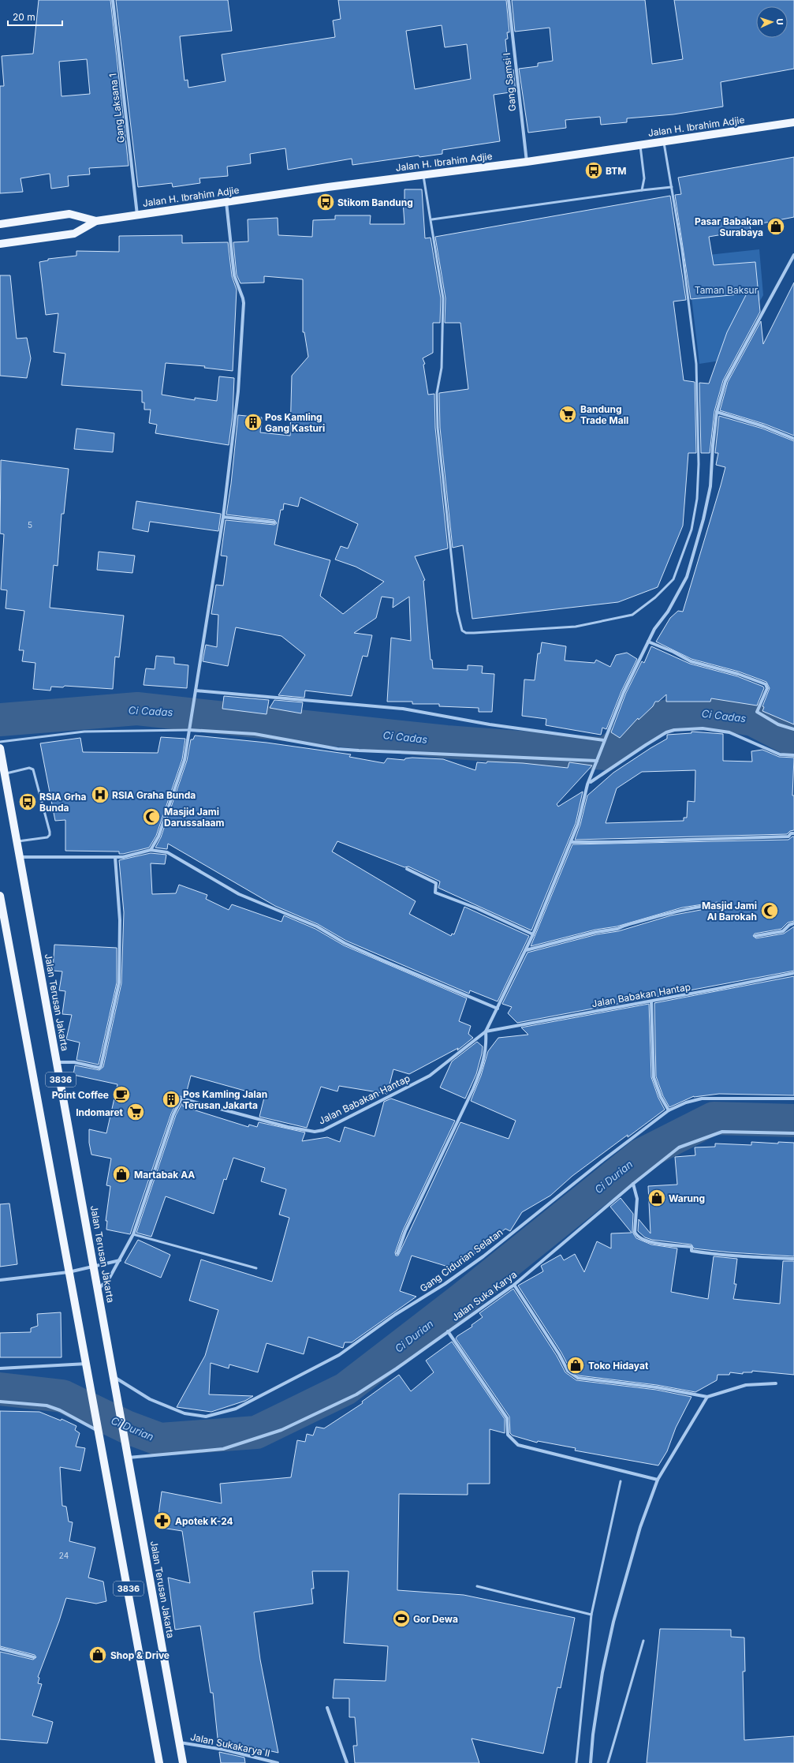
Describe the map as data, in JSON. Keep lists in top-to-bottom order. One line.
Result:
{"streets":{"main road":["Jalan H. Ibrahim Adjie","Jalan Terusan Jakarta","3836"],"street":["Gang Samsi I","Gang Laksana 1","Jalan Babakan Hantap","Gang Cidurian Selatan","Jalan Suka Karya","Jalan Sukakarya II"]},"crossings":[["Gang Samsi I","Jalan H. Ibrahim Adjie"],["Gang Laksana 1","Jalan H. Ibrahim Adjie"],["Jalan Babakan Hantap","Jalan Terusan Jakarta"],["Jalan Terusan Jakarta","Gang Cidurian Selatan"],["Jalan Terusan Jakarta","Jalan Suka Karya"],["Jalan Terusan Jakarta","Jalan Sukakarya II"]],"water":["Ci Cadas","Ci Durian"],"parks":["Taman Baksur"],"places":{"bus stop":["BTM","Stikom Bandung","RSIA Grha Bunda"],"shop":["Pasar Babakan Surabaya","Martabak AA","Warung","Toko Hidayat","Shop & Drive"],"supermarket":["Bandung Trade Mall","Indomaret"],"building":["Pos Kamling Gang Kasturi","Pos Kamling Jalan Terusan Jakarta"],"hospital":["RSIA Graha Bunda"],"mosque":["Masjid Jami Darussalaam","Masjid Jami Al Barokah"],"cafe":["Point Coffee"],"pharmacy":["Apotek K-24"],"sports":["Gor Dewa"]},"house_numbers":["5","24"],"scale_bar":"20 m","north":"right"}
